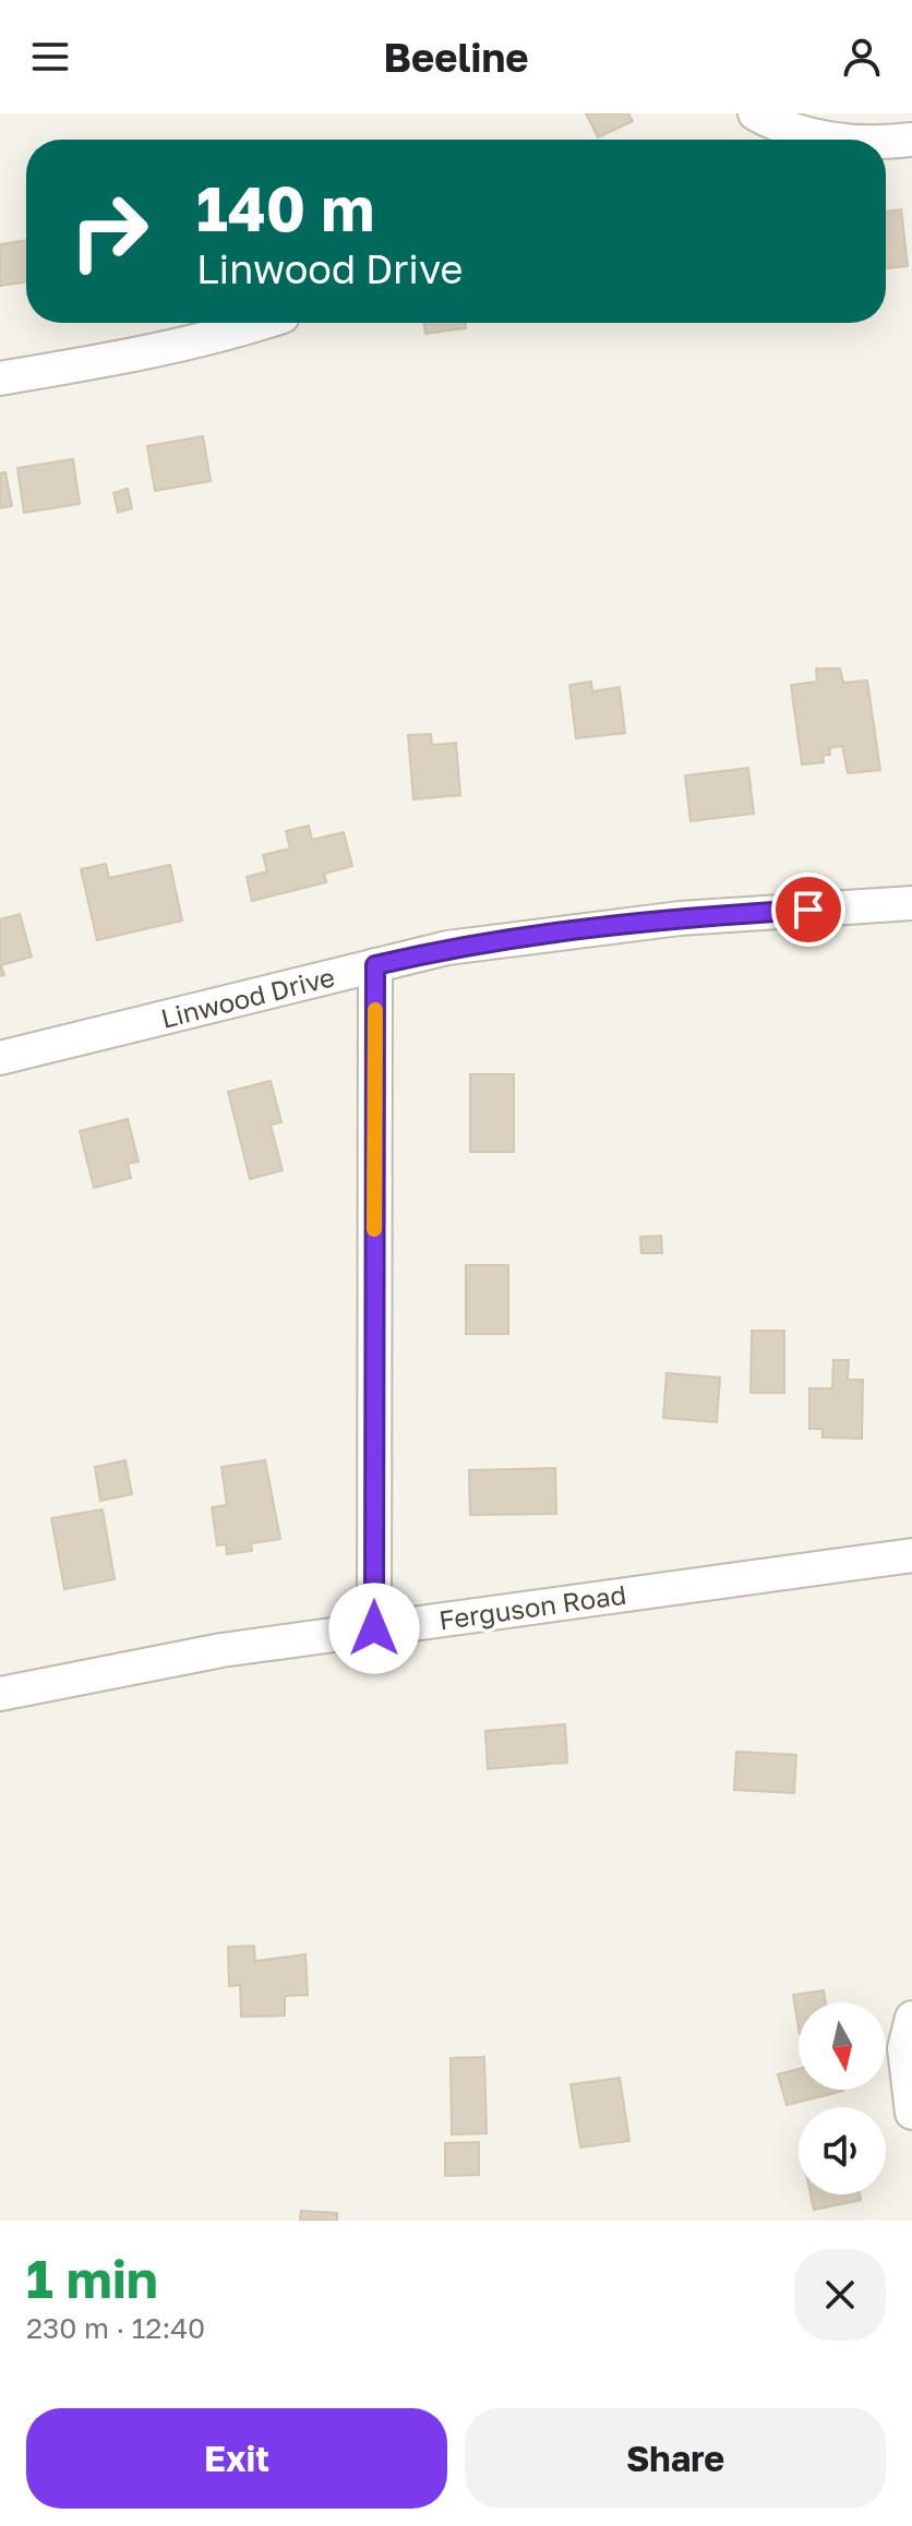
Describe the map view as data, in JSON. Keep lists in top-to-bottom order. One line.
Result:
{"streets":{"street":["Linwood Drive","Ferguson Road"]},"north":"bottom","page":{"header":"Beeline","turn":["140 m","Linwood Drive"],"heading":["1 min","230 m · 12:40"],"buttons":["Exit","Share"]}}
